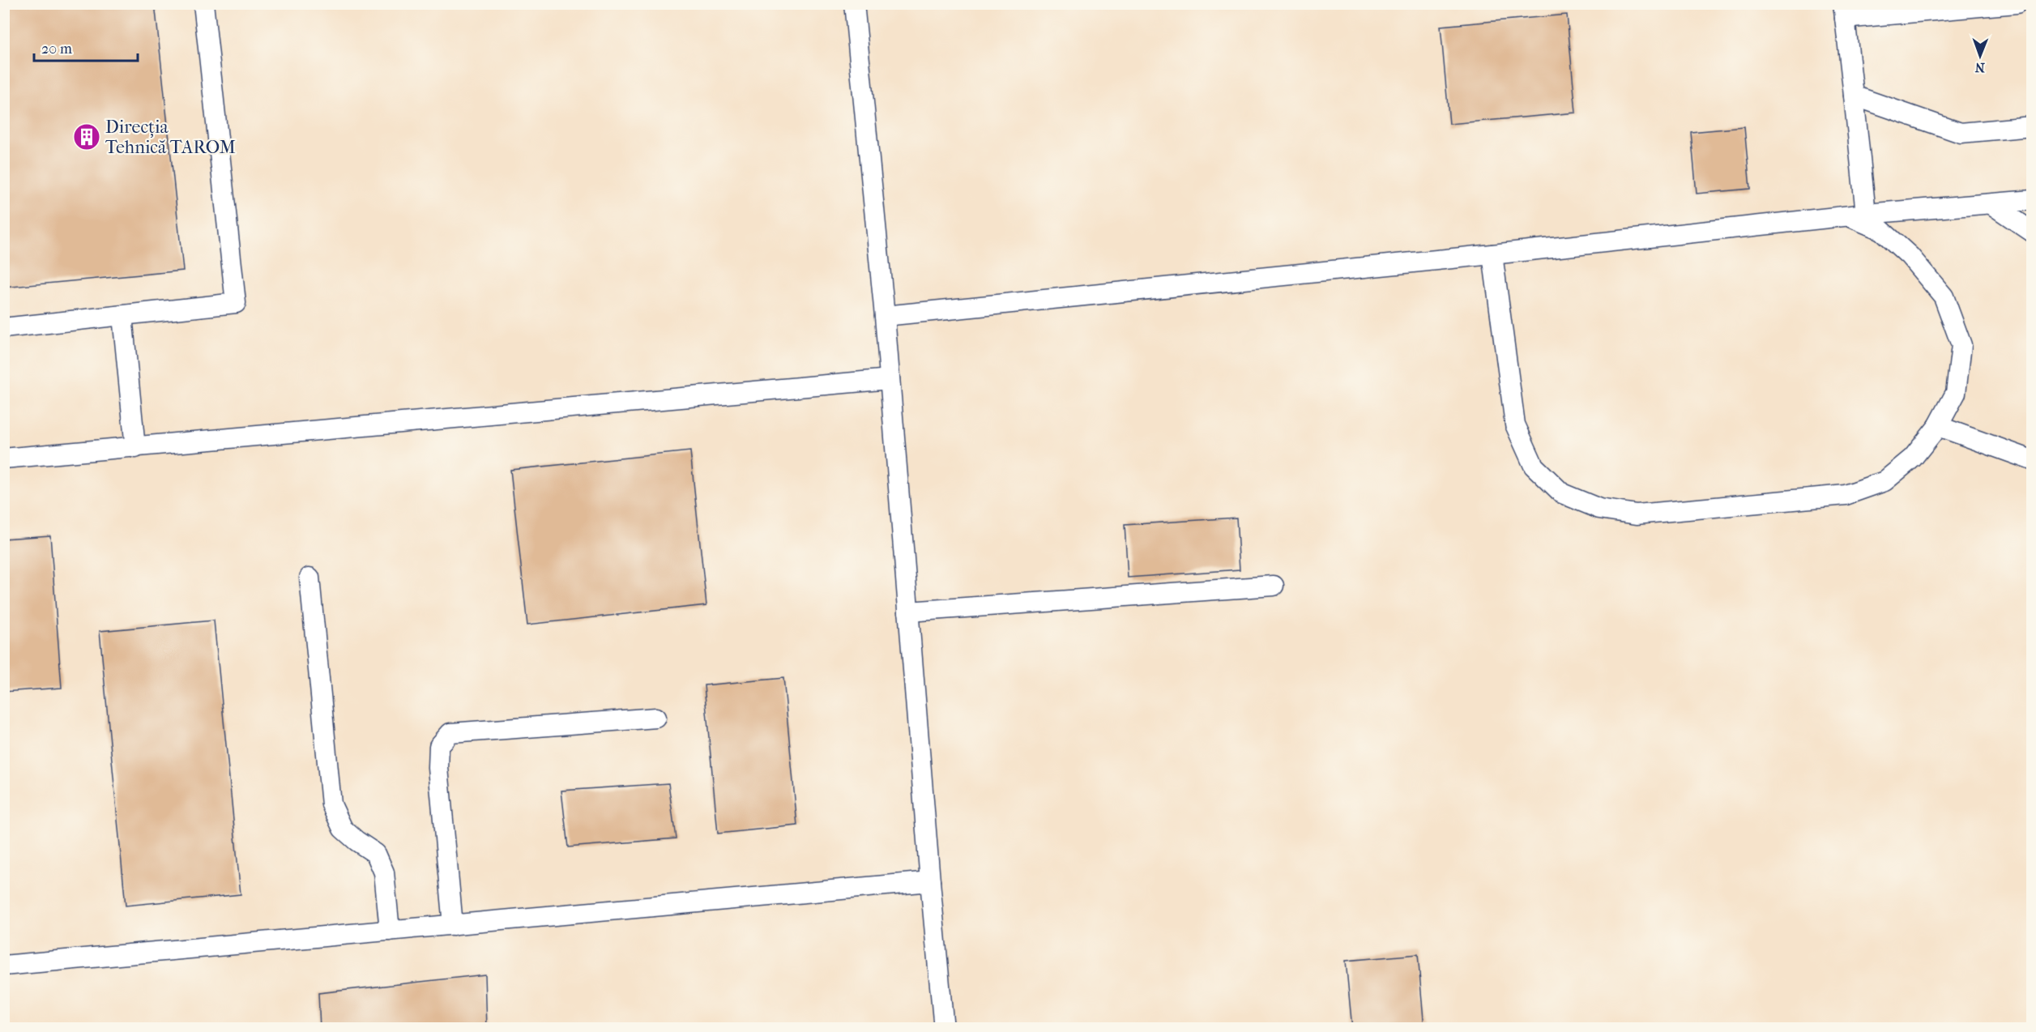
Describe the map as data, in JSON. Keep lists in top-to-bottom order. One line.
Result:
{"places":{"building":["Direcţia Tehnică TAROM"]},"scale_bar":"20 m","north":"bottom"}
